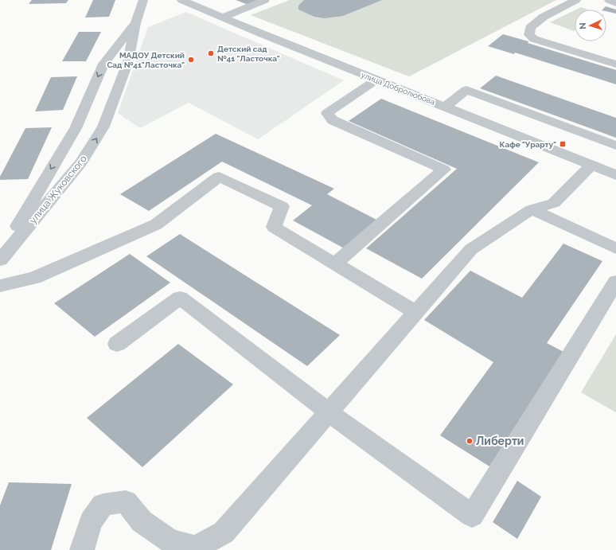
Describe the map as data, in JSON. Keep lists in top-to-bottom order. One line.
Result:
{"streets":{"street":["улица Добролюбова","улица Жуковского"]},"places":{"other":["Детский сад №41 \"Ласточка\"","МАДОУ Детский Сад №41\"Ласточка\"","Либерти"],"transit":["Кафе \"Урарту\""]},"north":"left"}
